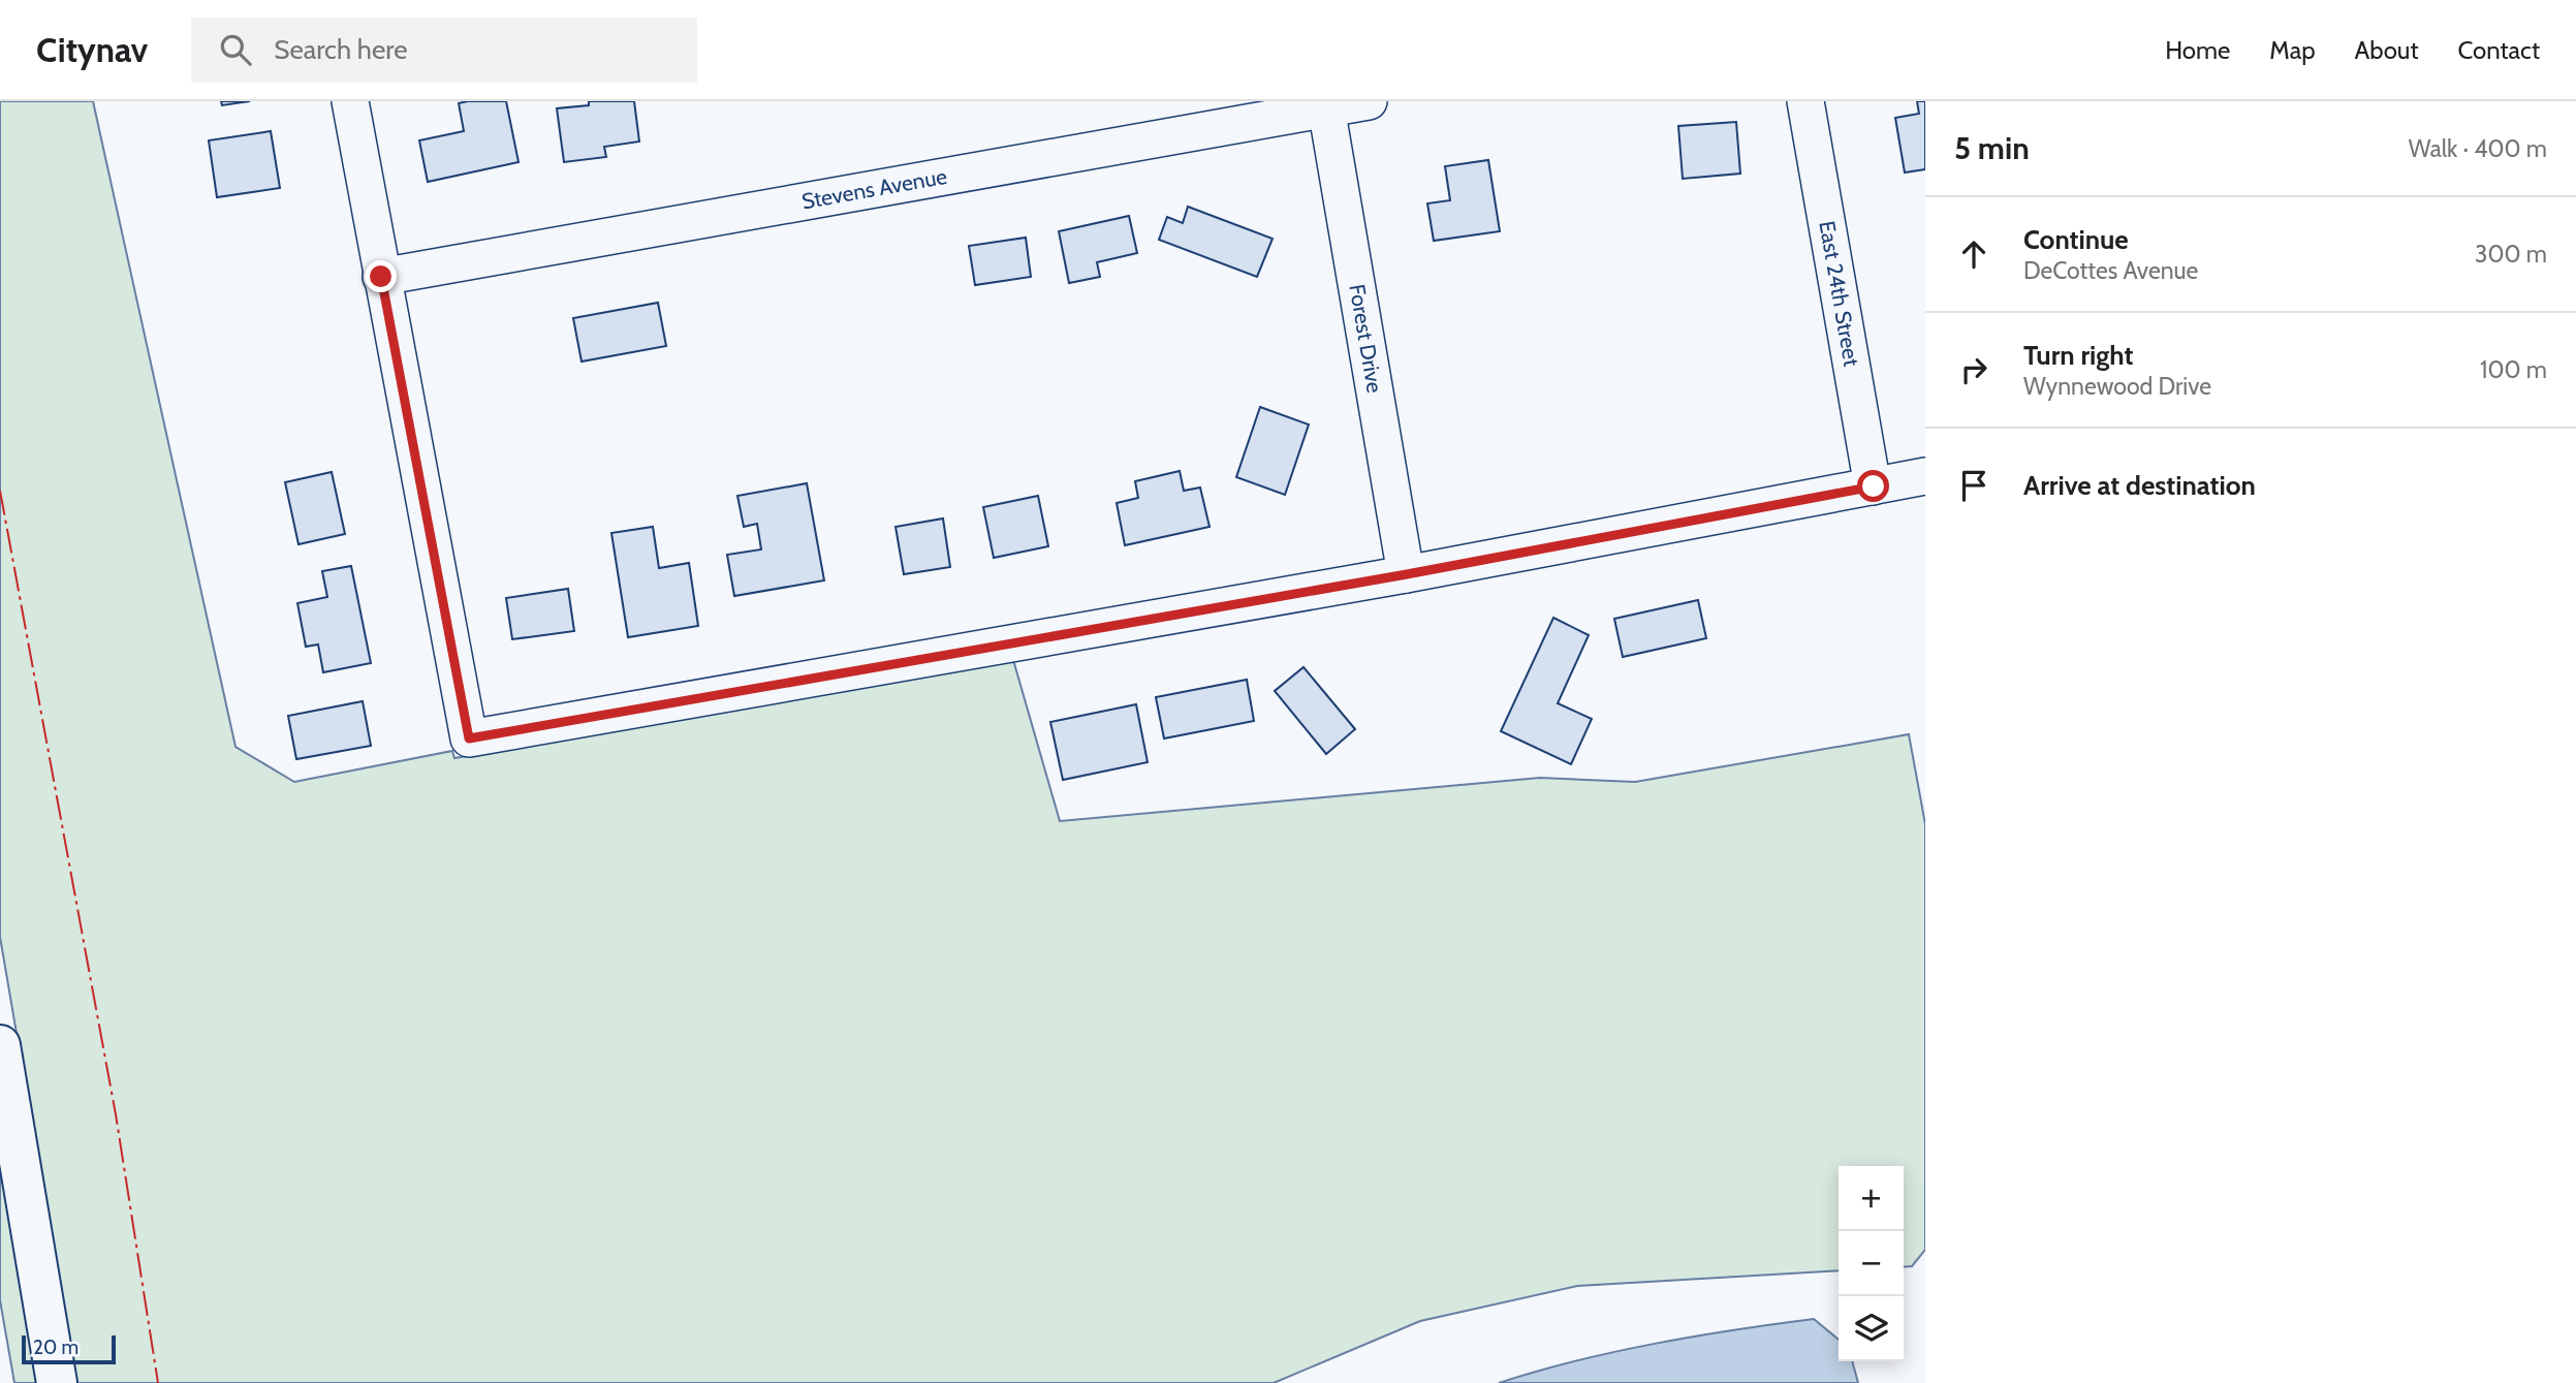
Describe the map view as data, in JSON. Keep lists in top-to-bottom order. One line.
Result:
{"streets":{"street":["Stevens Avenue","East 24th Street","Forest Drive"]},"crossings":[["Stevens Avenue","Forest Drive"]],"scale_bar":"20 m","page":{"header":"Citynav","search":"Search here","nav":["Home","Map","About","Contact"],"heading":["5 min","Walk · 400 m"],"list":[["Continue","DeCottes Avenue","300 m"],["Turn right","Wynnewood Drive","100 m"],"Arrive at destination"],"map_buttons":["+","−"],"scale":"20 m"}}
